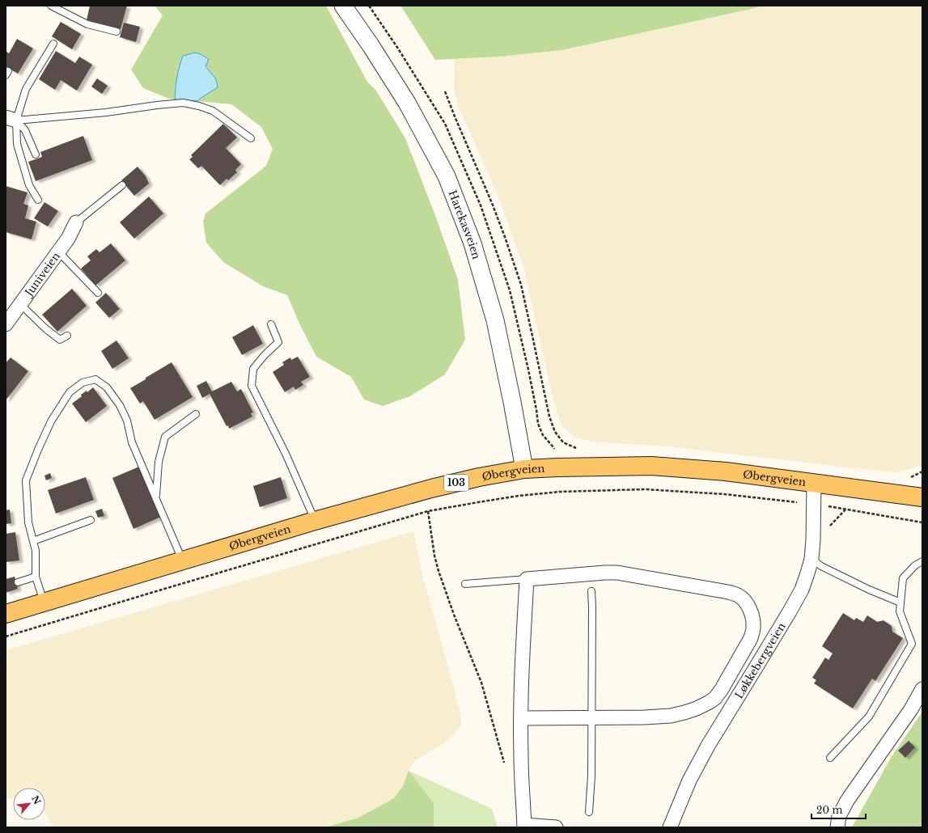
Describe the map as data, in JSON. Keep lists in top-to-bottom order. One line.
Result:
{"streets":{"main road":["Øbergveien","103"],"street":["Harekasveien","Juniveien","Løkkebergveien"]},"crossings":[["Harekasveien","Øbergveien"],["Øbergveien","Løkkebergveien"]],"scale_bar":"20 m","north":"top right"}
